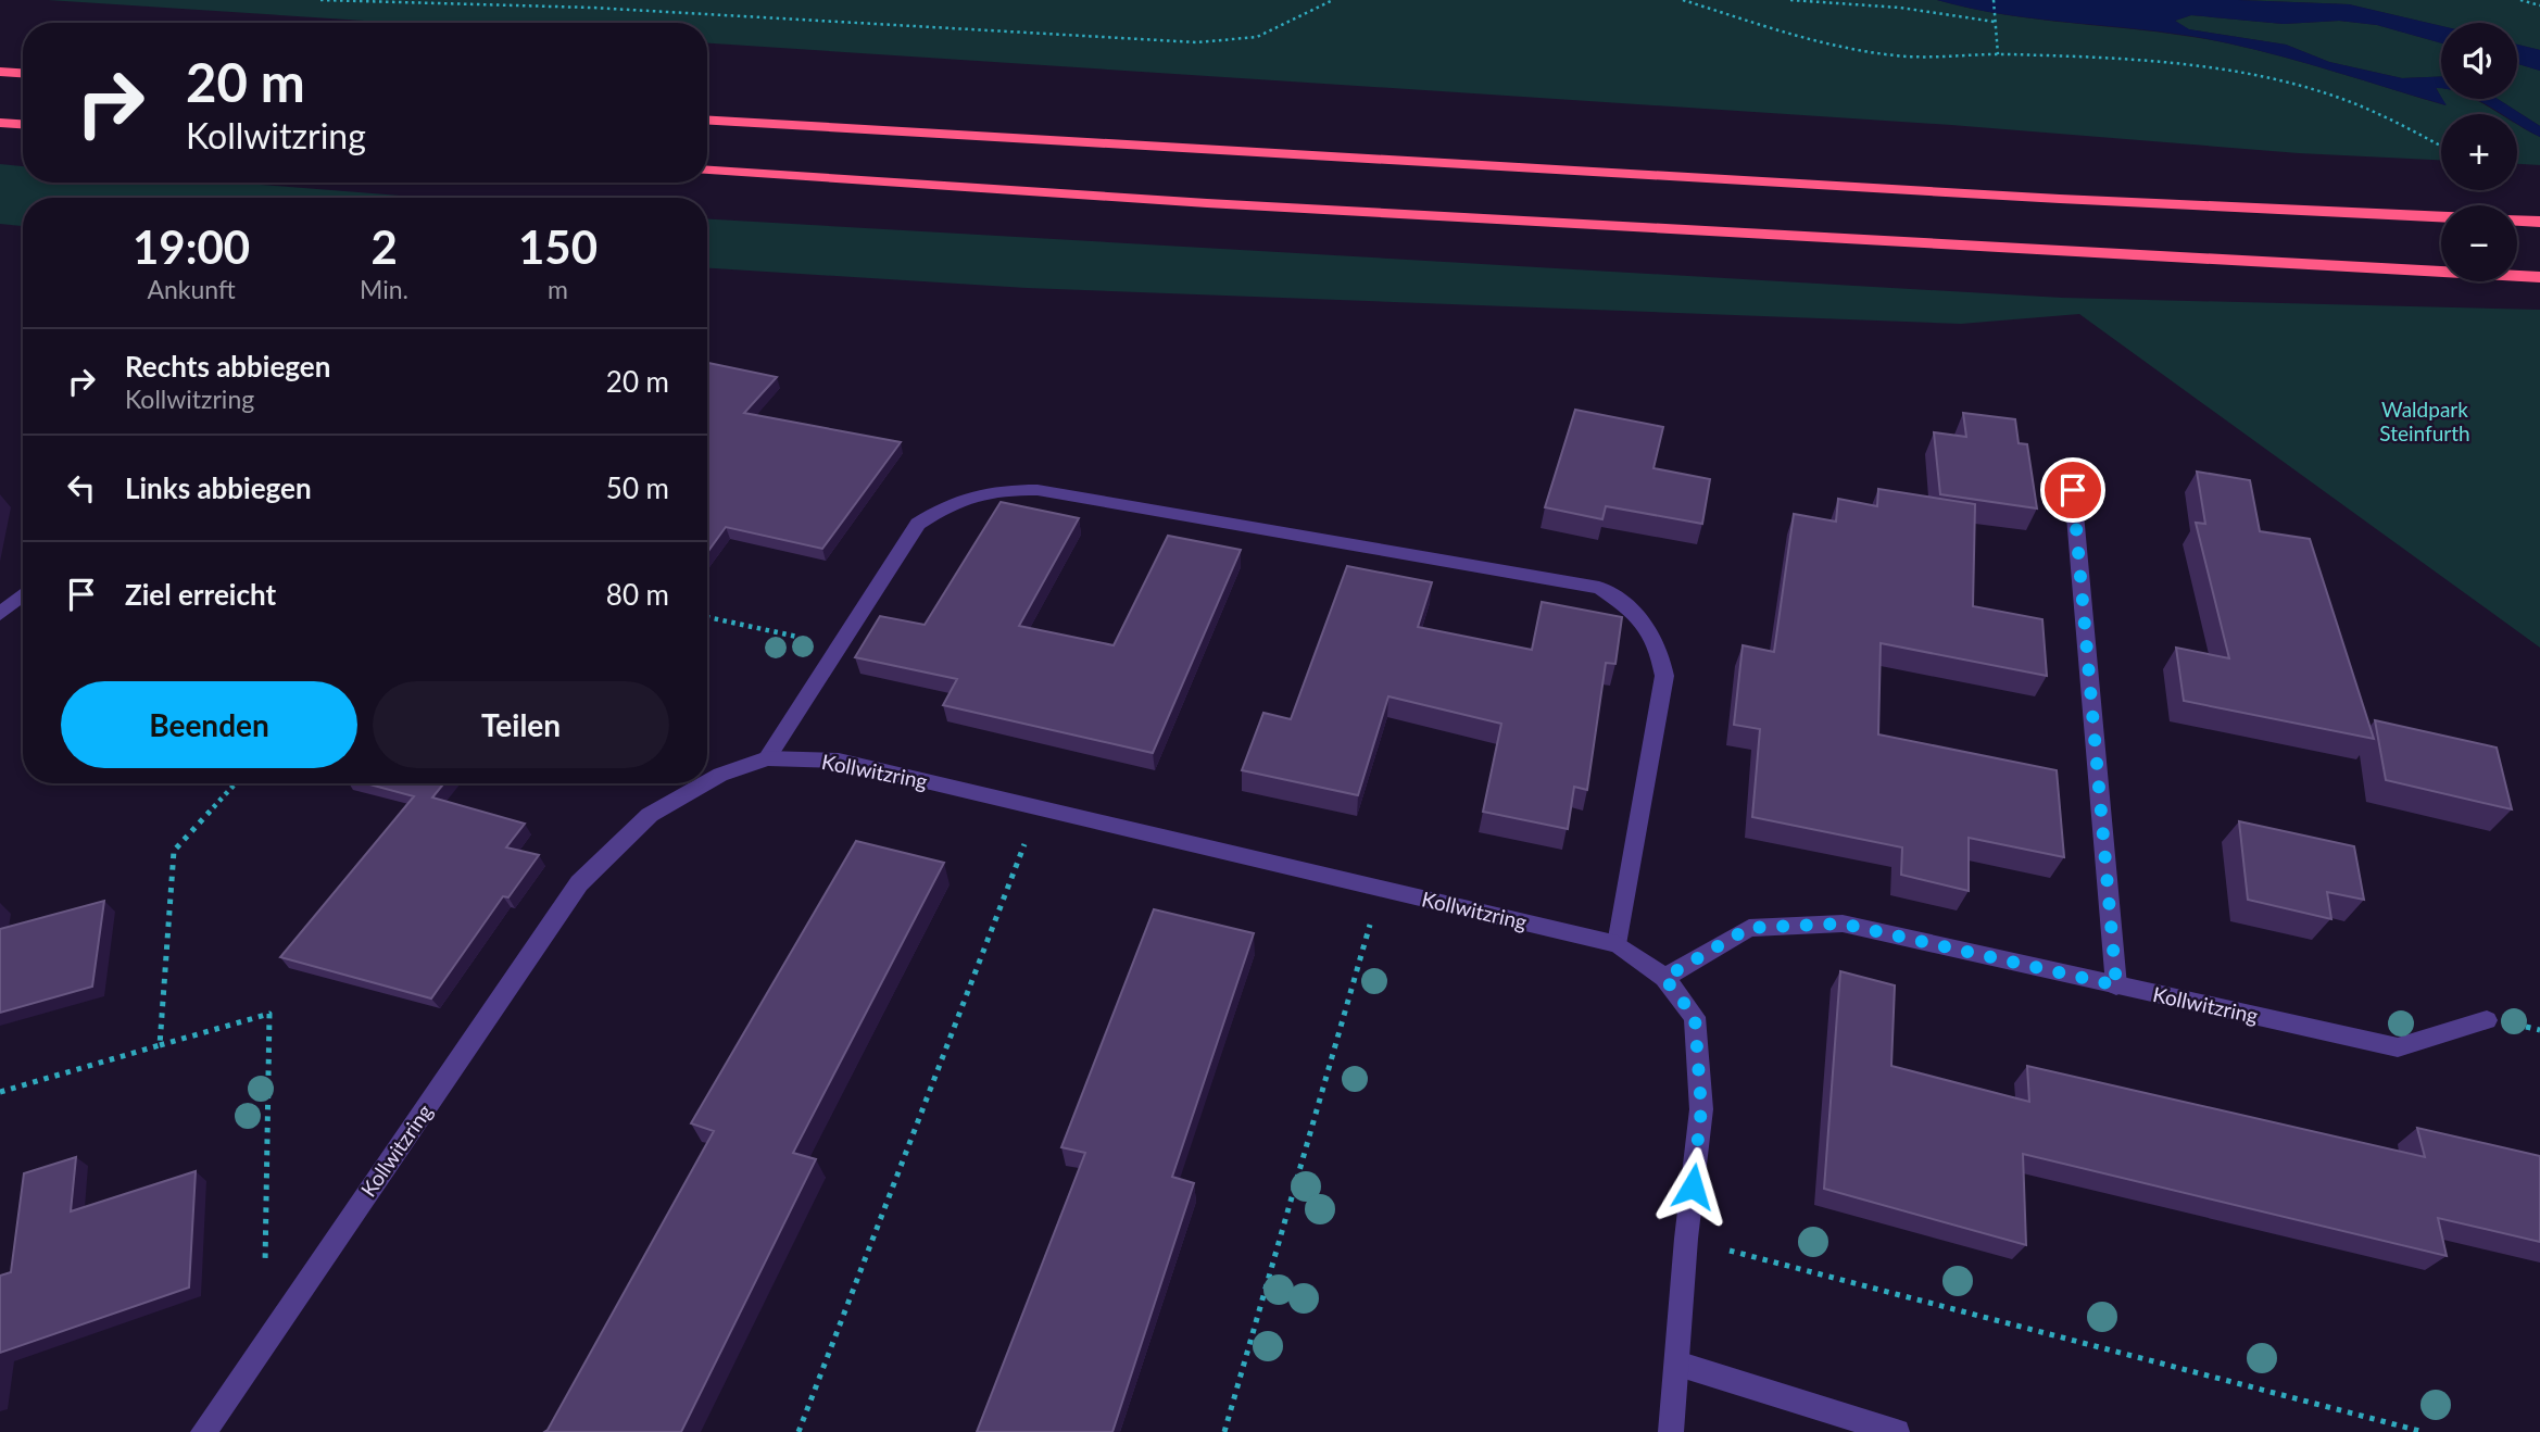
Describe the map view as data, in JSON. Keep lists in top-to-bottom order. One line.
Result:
{"streets":{"street":["Kollwitzring"]},"parks":["Waldpark Steinfurth"],"page":{"map_buttons":["+","−"],"turn":["20 m","Kollwitzring"],"eta":["19:00","Ankunft","2","Min.","150","m"],"list":[{"name":"Rechts abbiegen","note":"Kollwitzring","value":"20 m"},{"name":"Links abbiegen","value":"50 m"},{"name":"Ziel erreicht","value":"80 m"}],"buttons":["Beenden","Teilen"]}}
